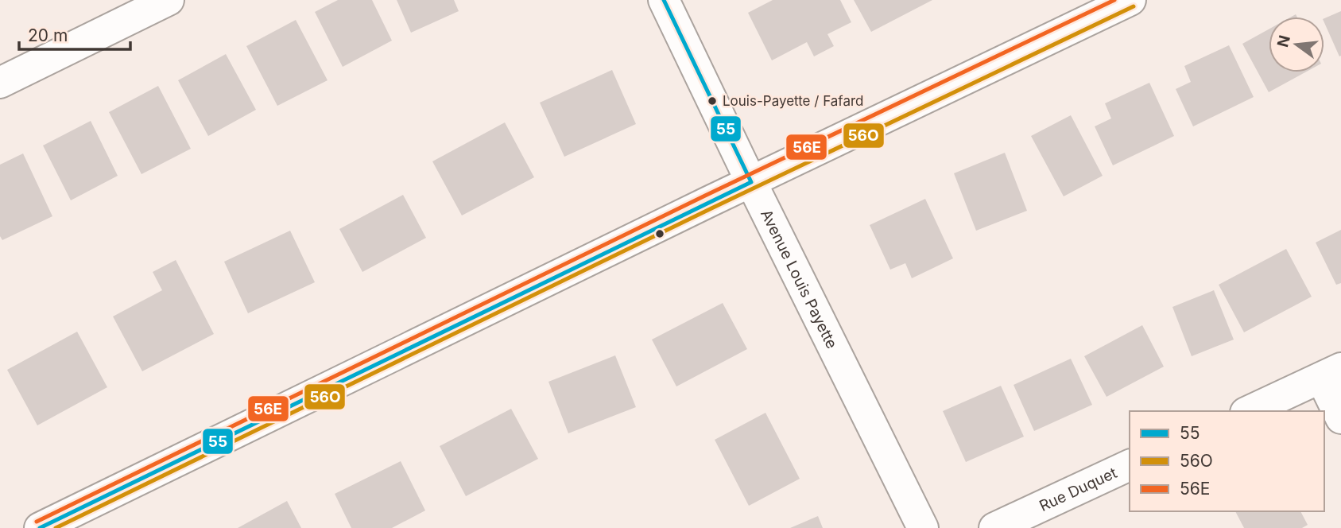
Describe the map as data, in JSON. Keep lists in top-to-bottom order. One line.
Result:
{"streets":{"street":["Avenue Louis Payette","Rue Duquet"]},"places":["Louis-Payette / Fafard"],"lines":["transit line 55","transit line 56E","transit line 56O"],"legend":["55","56O","56E"],"scale_bar":"20 m","north":"left"}
